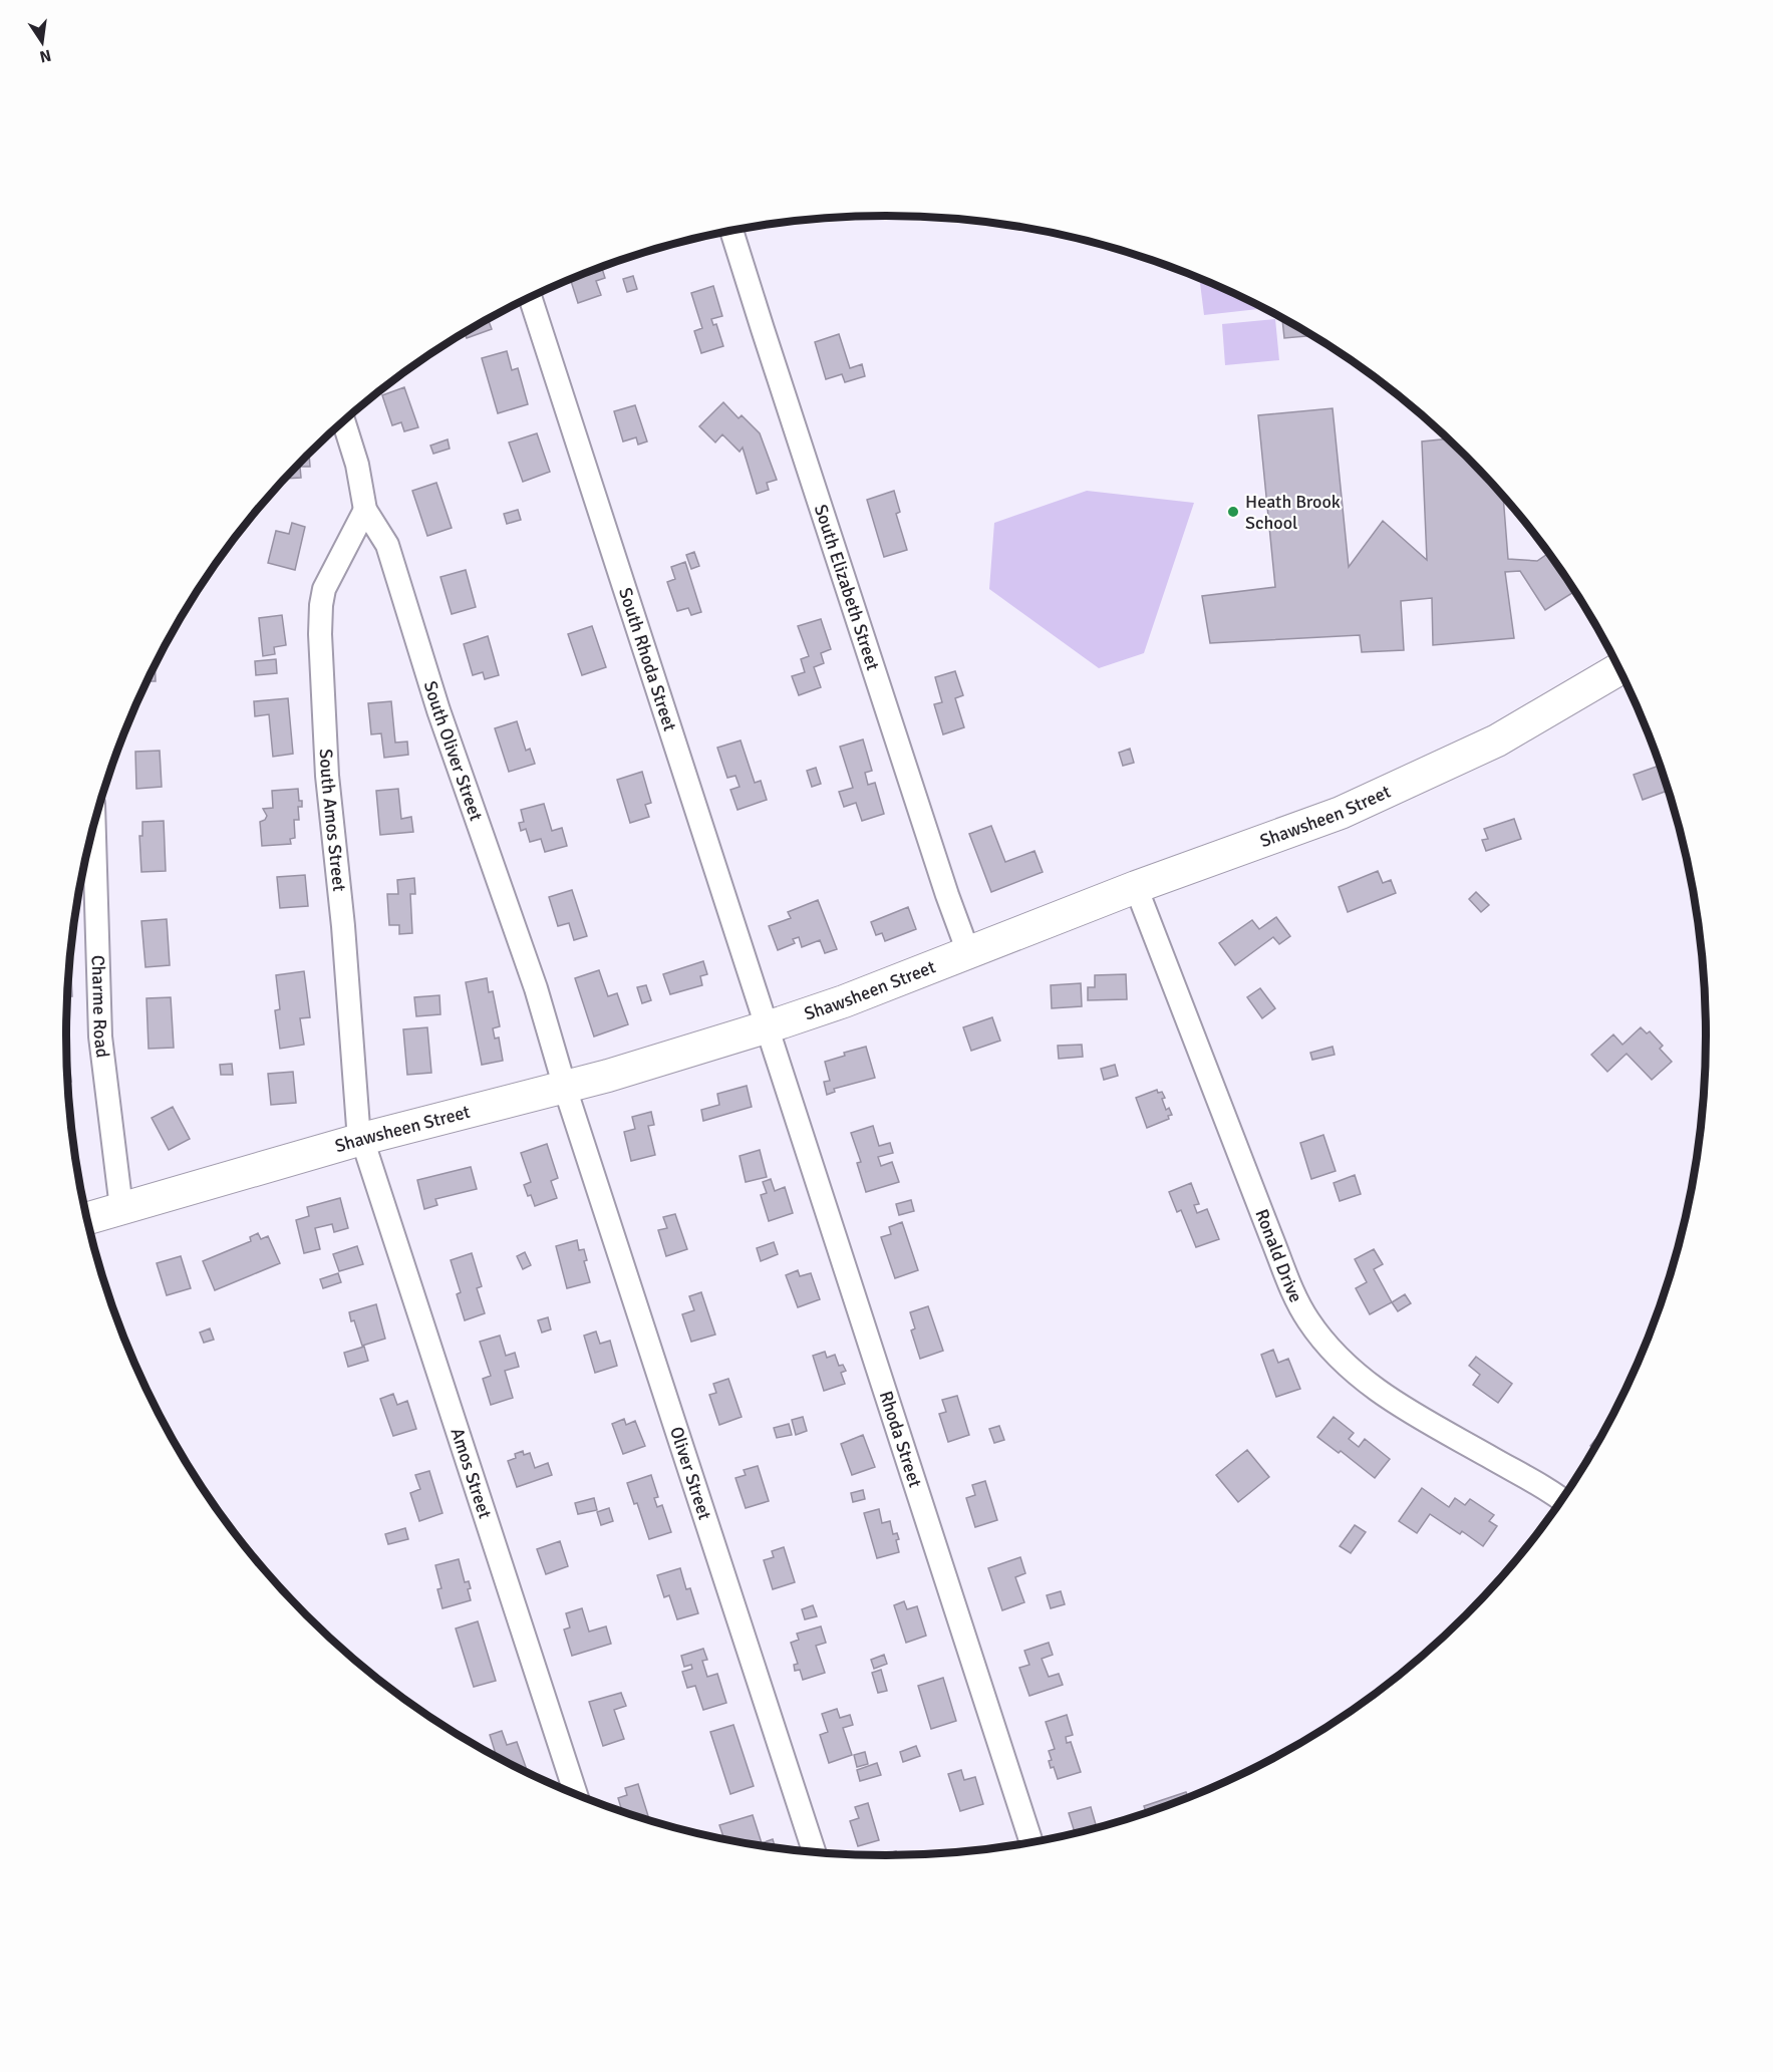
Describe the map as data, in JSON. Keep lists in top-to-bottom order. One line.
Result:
{"streets":{"main road":["Shawsheen Street"],"street":["South Elizabeth Street","South Rhoda Street","South Oliver Street","South Amos Street","Charme Road","Ronald Drive","Rhoda Street","Amos Street","Oliver Street"]},"crossings":[["South Elizabeth Street","Shawsheen Street"],["South Rhoda Street","Shawsheen Street"],["South Rhoda Street","Rhoda Street"],["South Oliver Street","Shawsheen Street"],["South Oliver Street","South Amos Street"],["South Oliver Street","Oliver Street"],["Shawsheen Street","South Amos Street"],["Shawsheen Street","Charme Road"],["Shawsheen Street","Ronald Drive"],["Shawsheen Street","Rhoda Street"],["Shawsheen Street","Amos Street"],["Shawsheen Street","Oliver Street"],["South Amos Street","Amos Street"]],"places":["Heath Brook School"],"north":"bottom"}
